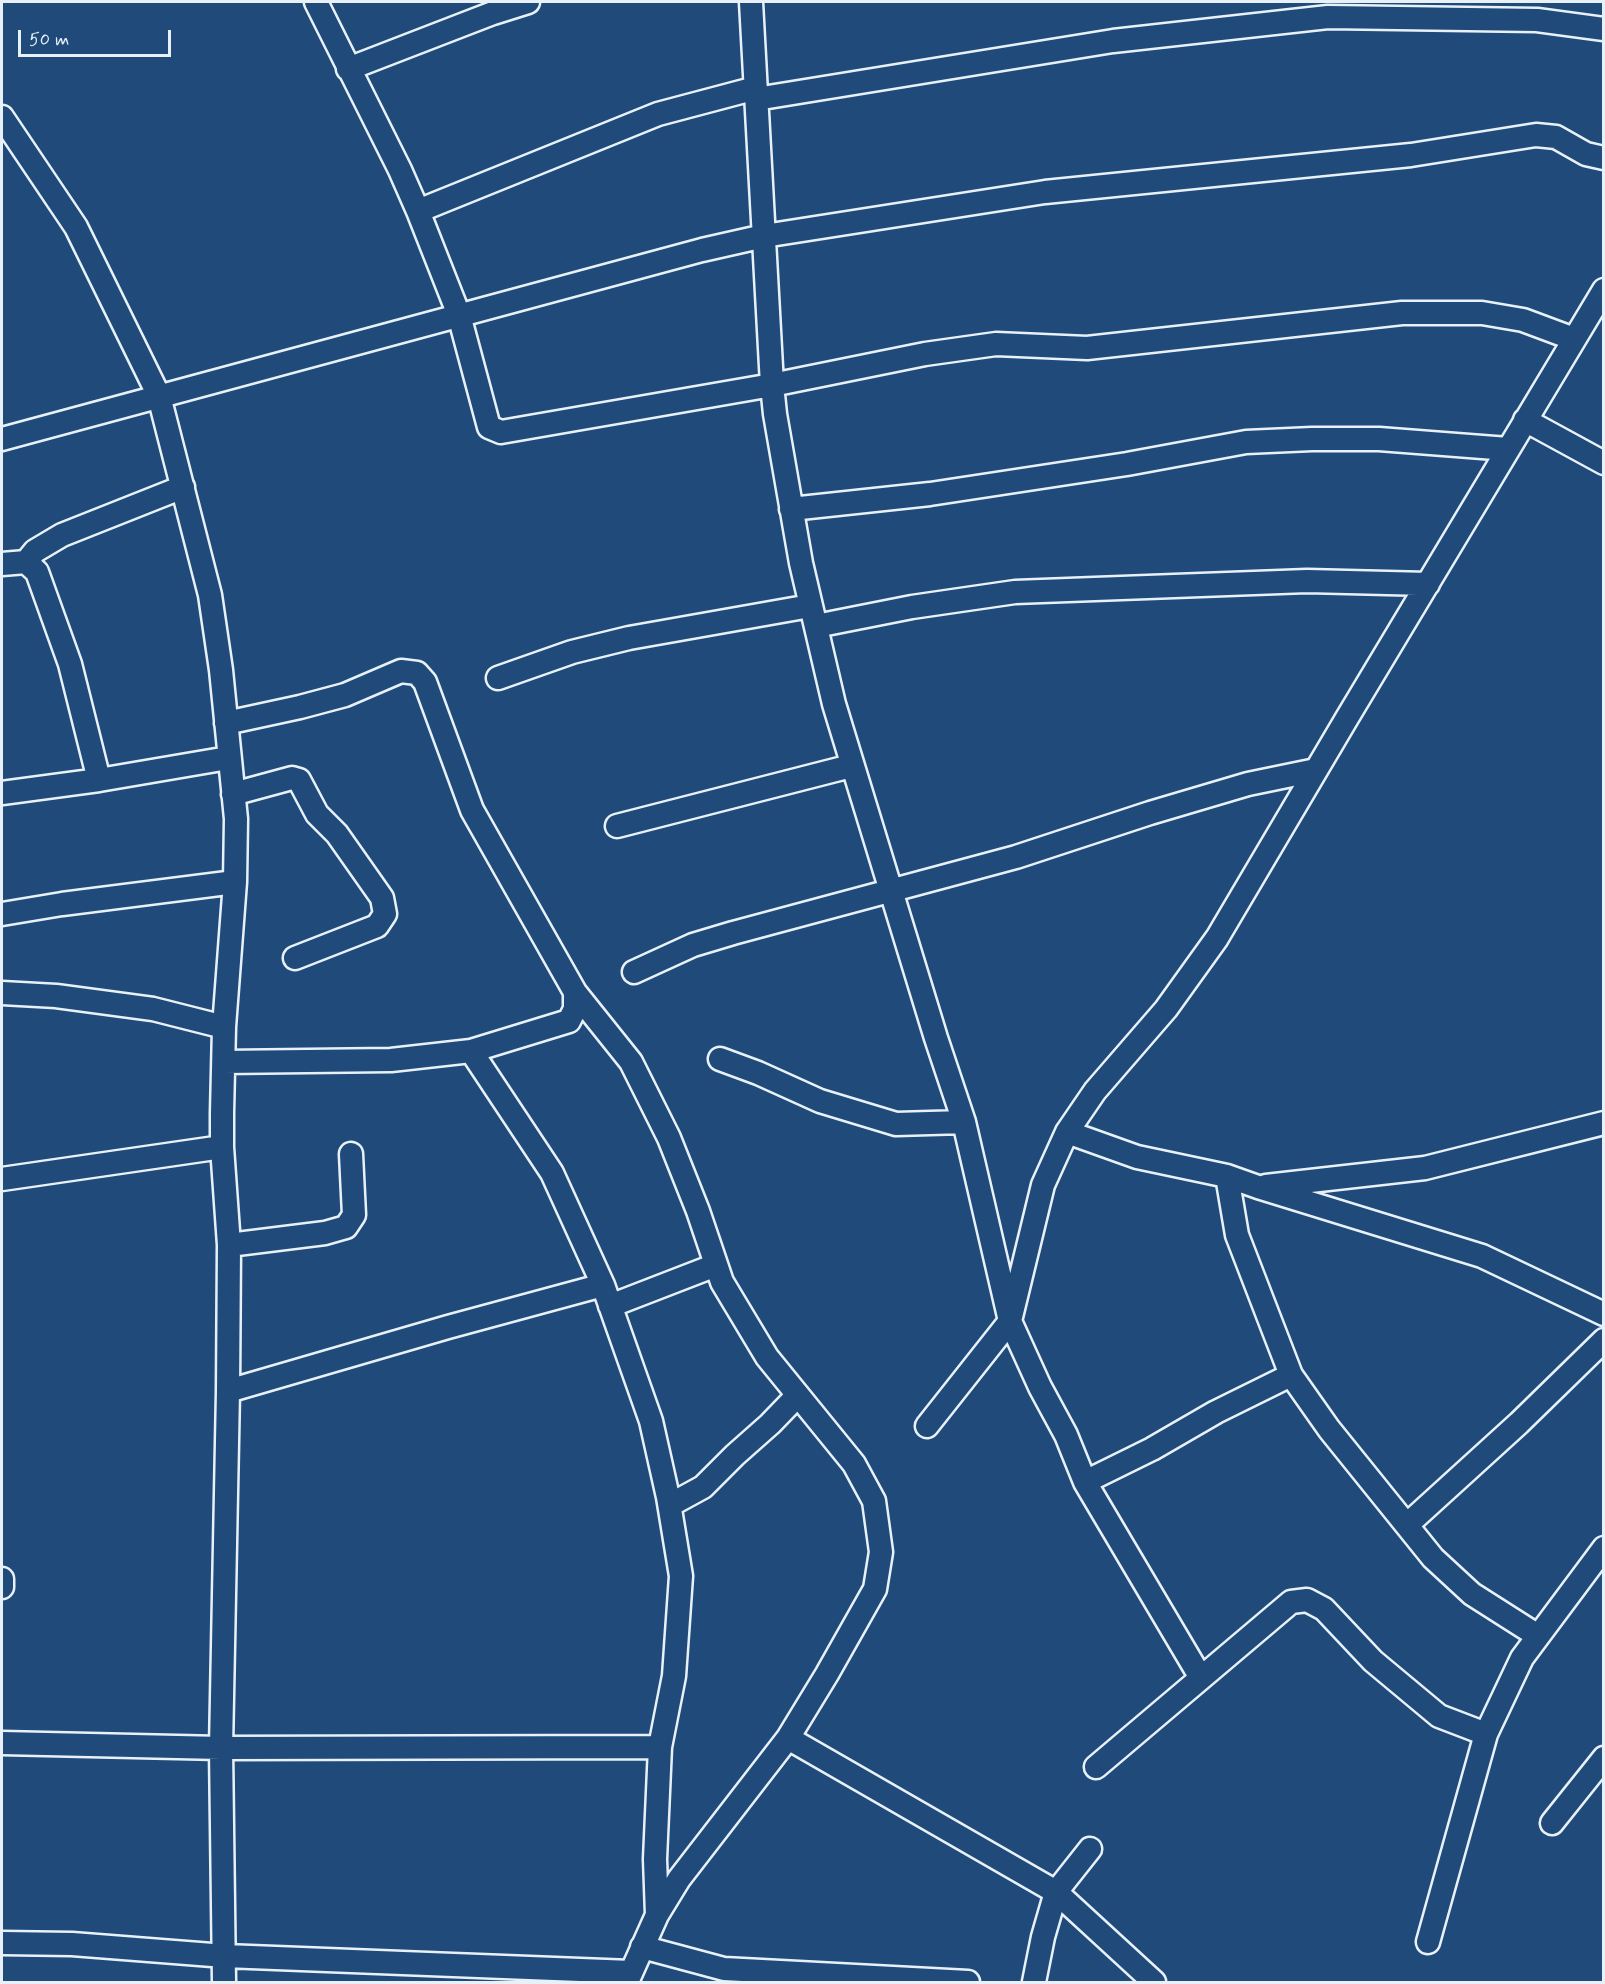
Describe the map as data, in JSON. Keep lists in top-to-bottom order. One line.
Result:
{"scale_bar":"50 m"}
